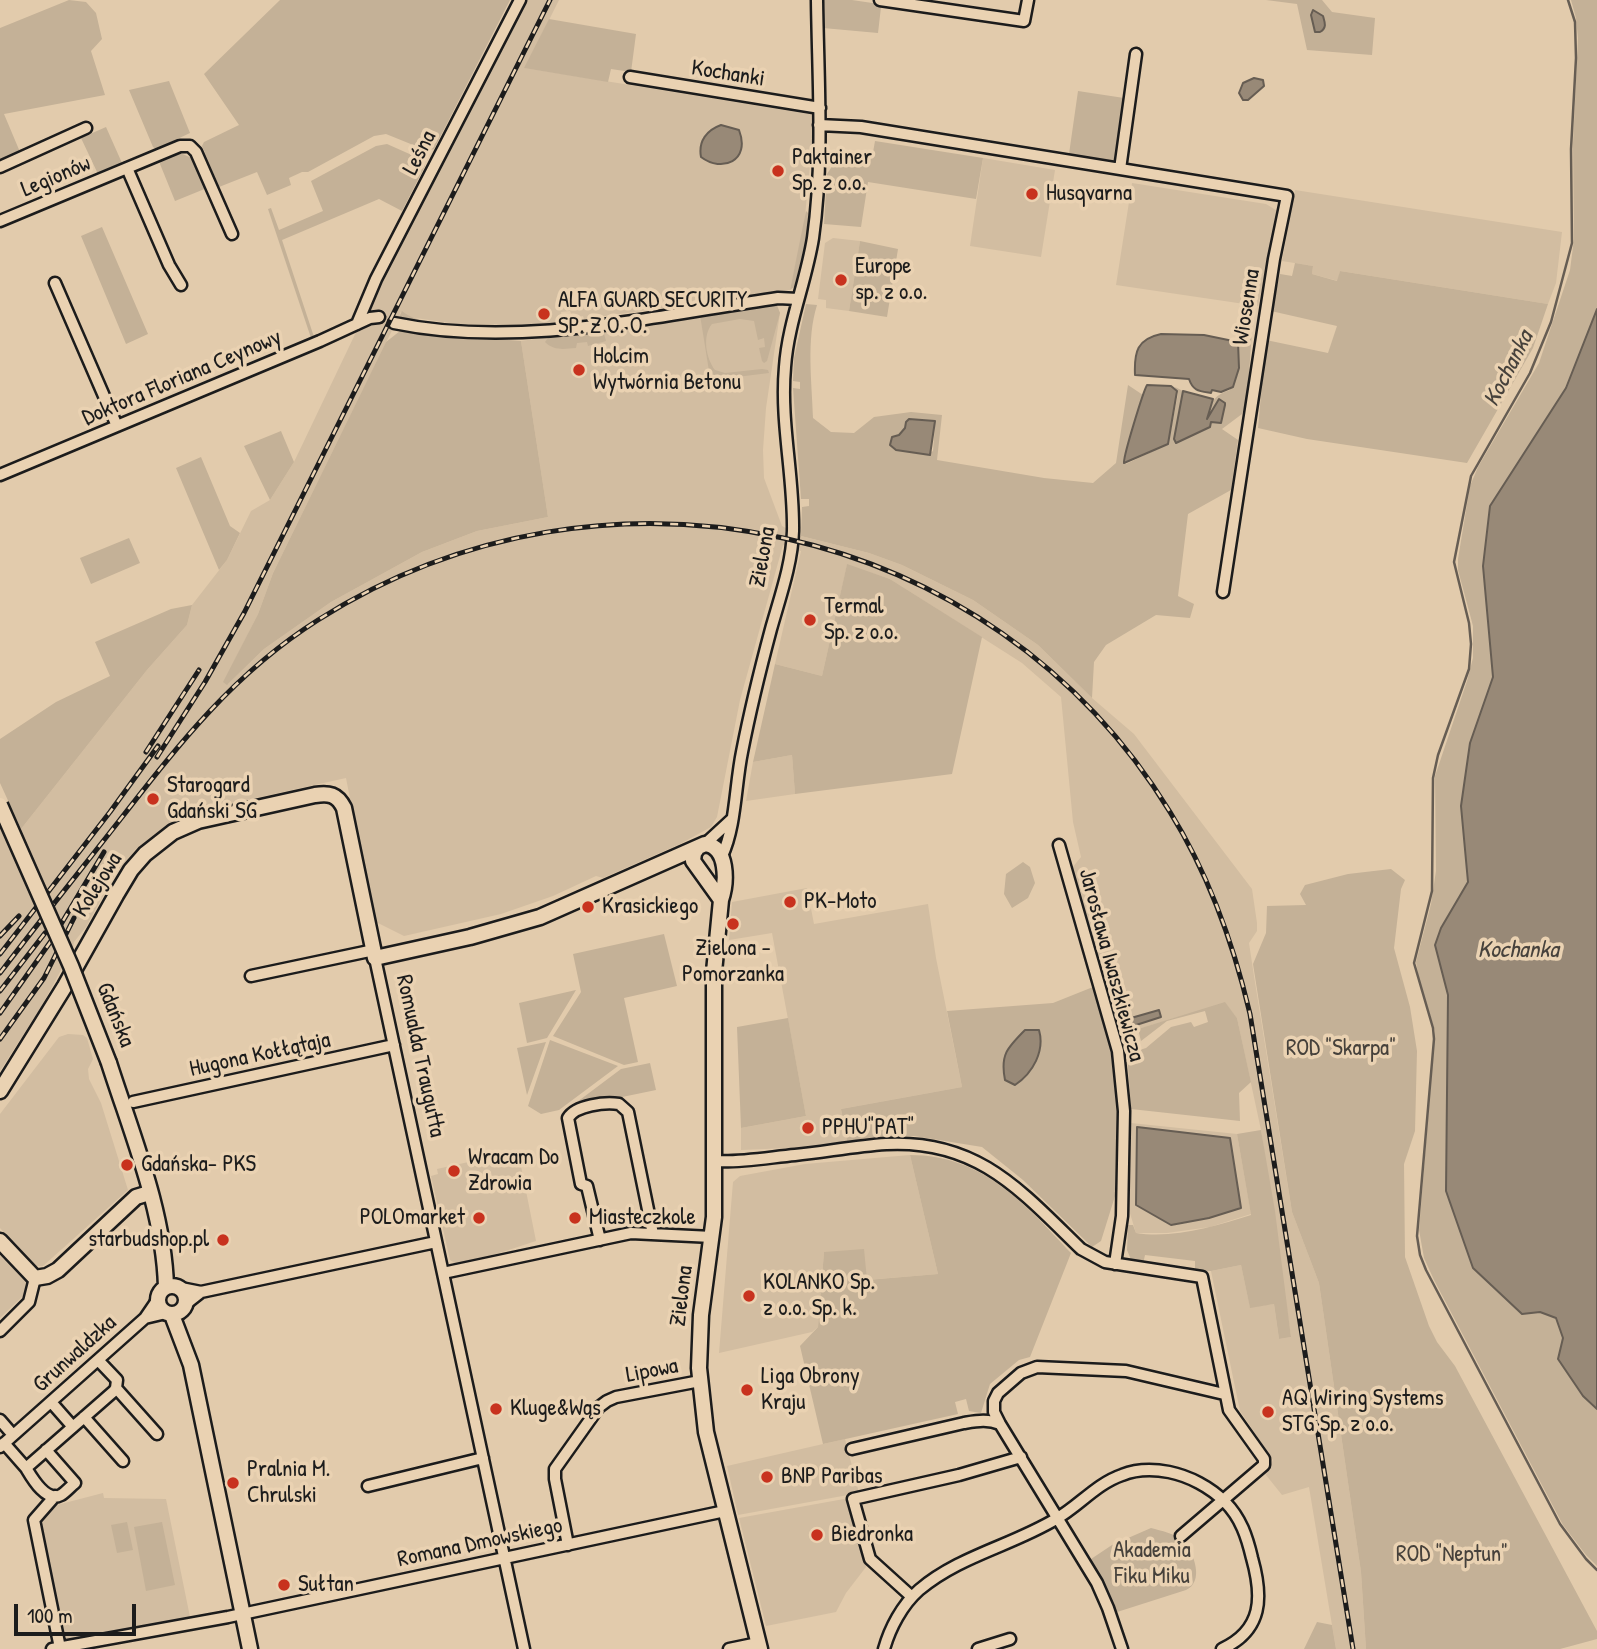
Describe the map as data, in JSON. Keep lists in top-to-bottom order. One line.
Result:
{"streets":{"street":["Kochanki","Leśna","Legionów","Wiosenna","Doktora Floriana Ceynowy","Zielona","Kolejowa","Jarosława Iwaszkiewicza","Gdańska","Hugona Kołłątaja","Romualda Traugutta","Grunwaldzka","Lipowa","Romana Dmowskiego"]},"crossings":[["Leśna","Doktora Floriana Ceynowy"],["Zielona","Lipowa"],["Zielona","Romana Dmowskiego"],["Kolejowa","Romualda Traugutta"],["Gdańska","Grunwaldzka"],["Hugona Kołłątaja","Romualda Traugutta"],["Romualda Traugutta","Romana Dmowskiego"],["Lipowa","Romana Dmowskiego"]],"water":["Kochanka"],"parks":["ROD \"Skarpa\"","Akademia Fiku Miku","ROD \"Neptun\""],"places":["Paktainer Sp. z o.o.","Husqvarna","Europe sp. z o.o.","ALFA GUARD SECURITY SP. Z O. O.","Holcim Wytwórnia Betonu","Termal Sp. z o.o.","Starogard Gdański SG","PK-Moto","Krasickiego","Zielona - Pomorzanka","PPHU\"PAT\"","Gdańska- PKS","Wracam Do Zdrowia","POLOmarket","Miasteczkole","starbudshop.pl","KOLANKO Sp. z o.o. Sp. k.","Liga Obrony Kraju","Kluge&Wąs","AQ Wiring Systems STG Sp. z o.o.","BNP Paribas","Pralnia M. Chrulski","Biedronka","Sułtan"],"scale_bar":"100 m"}
